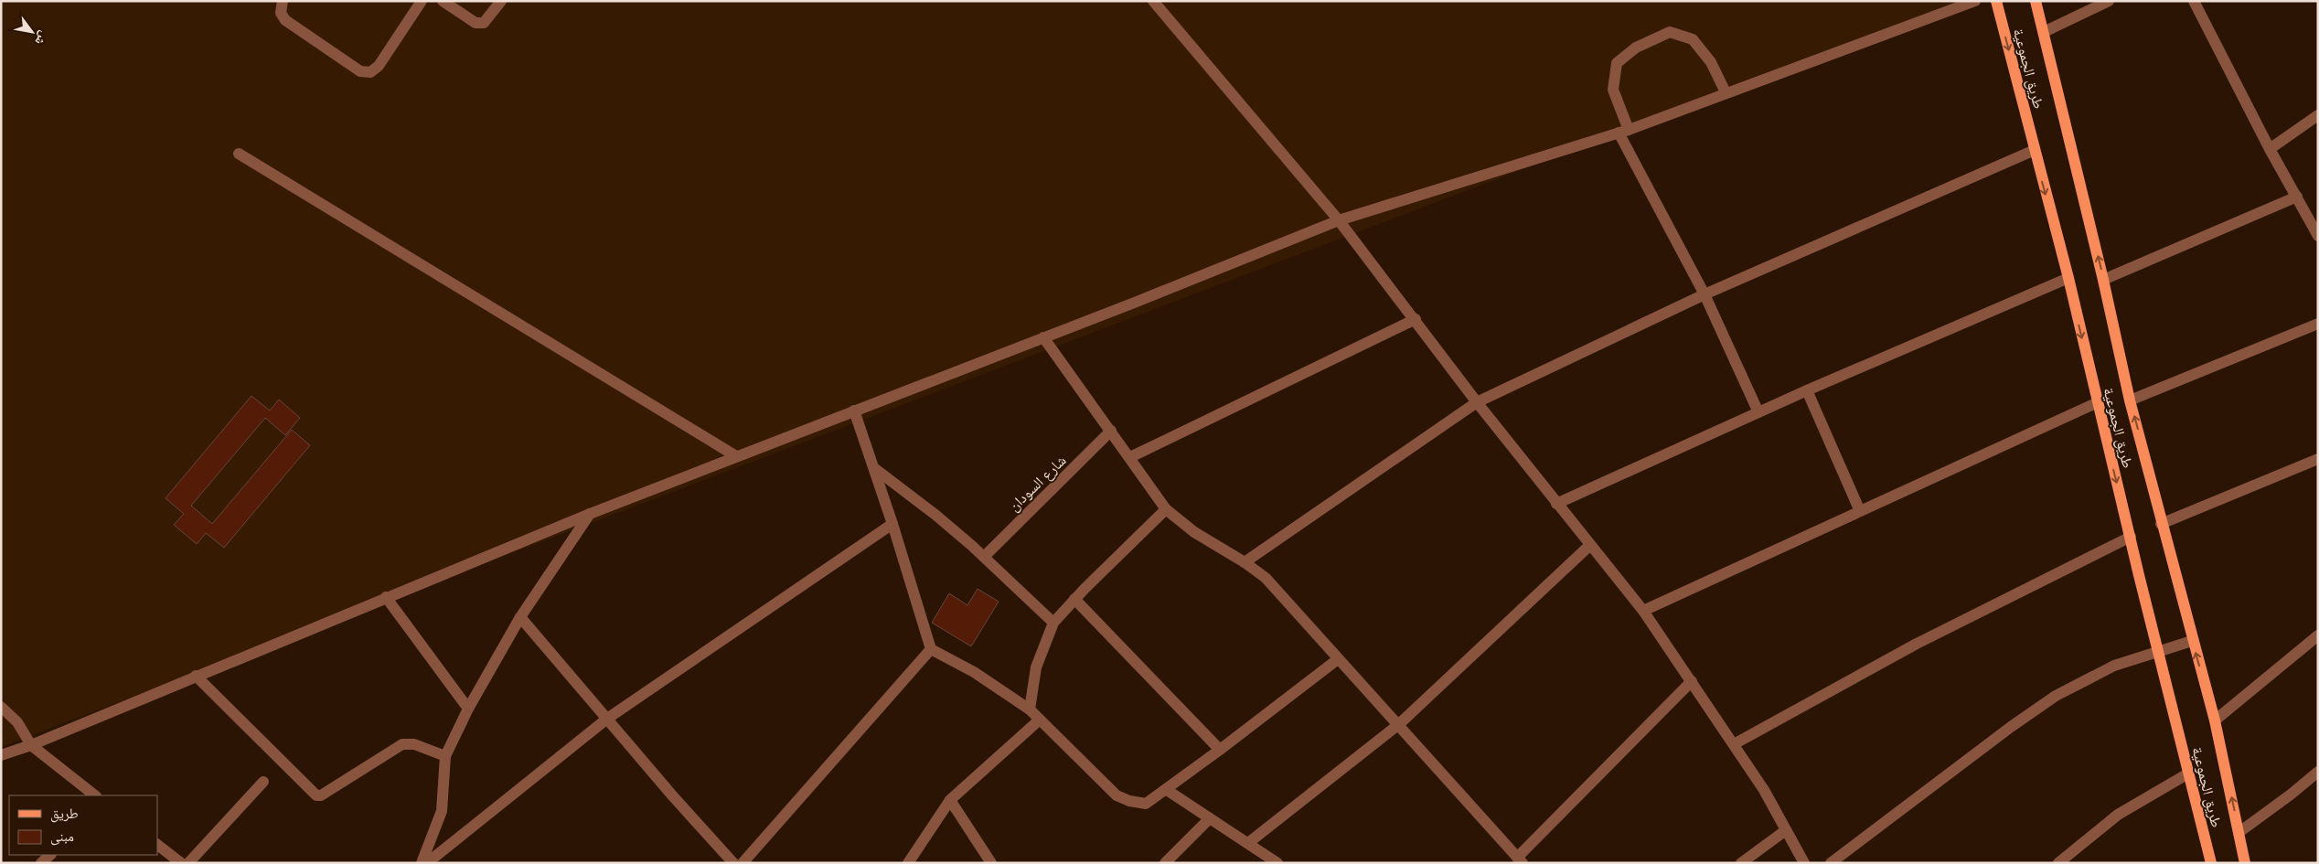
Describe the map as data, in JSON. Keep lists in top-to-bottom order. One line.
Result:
{"streets":{"main road":["طريق الجموعية"],"street":["شارع السودان"]},"legend":["طريق","مبنى"],"north":"bottom right"}
